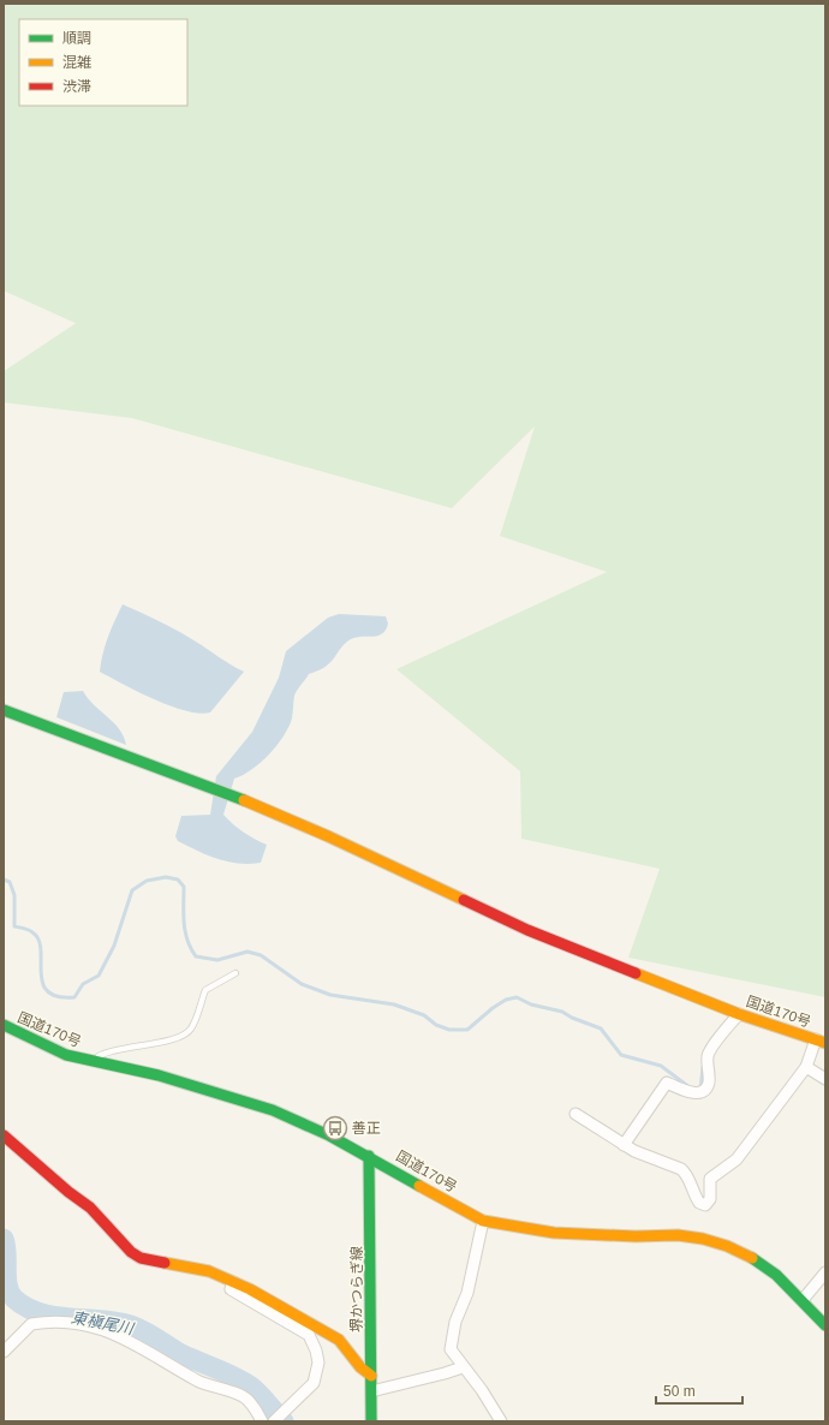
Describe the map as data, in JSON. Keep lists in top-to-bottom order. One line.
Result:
{"streets":{"main road":["国道170号","堺かつらぎ線"]},"crossings":[["国道170号","堺かつらぎ線"]],"water":["東槇尾川"],"places":{"bus stop":["善正"]},"legend":["順調","混雑","渋滞"],"scale_bar":"50 m"}
